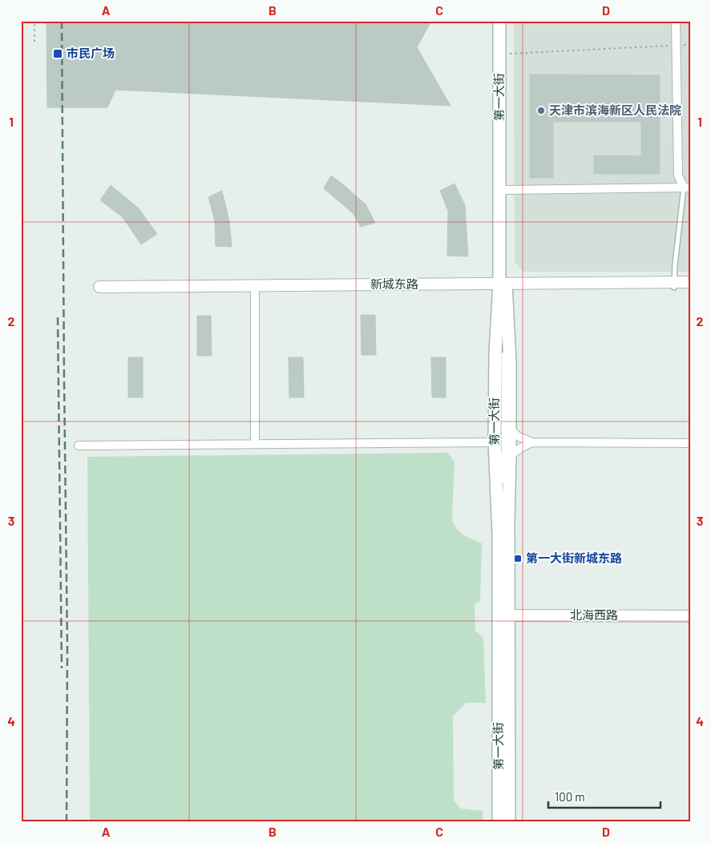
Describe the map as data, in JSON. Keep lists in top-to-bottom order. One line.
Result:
{"streets":{"main road":["第一大街"],"street":["新城东路","北海西路"]},"crossings":[["第一大街","新城东路"],["第一大街","北海西路"]],"places":{"transit":["市民广场","第一大街新城东路"],"other":["天津市滨海新区人民法院"]},"scale_bar":"100 m","grid":{"columns":["A","B","C","D"],"rows":["1","2","3","4"]}}
